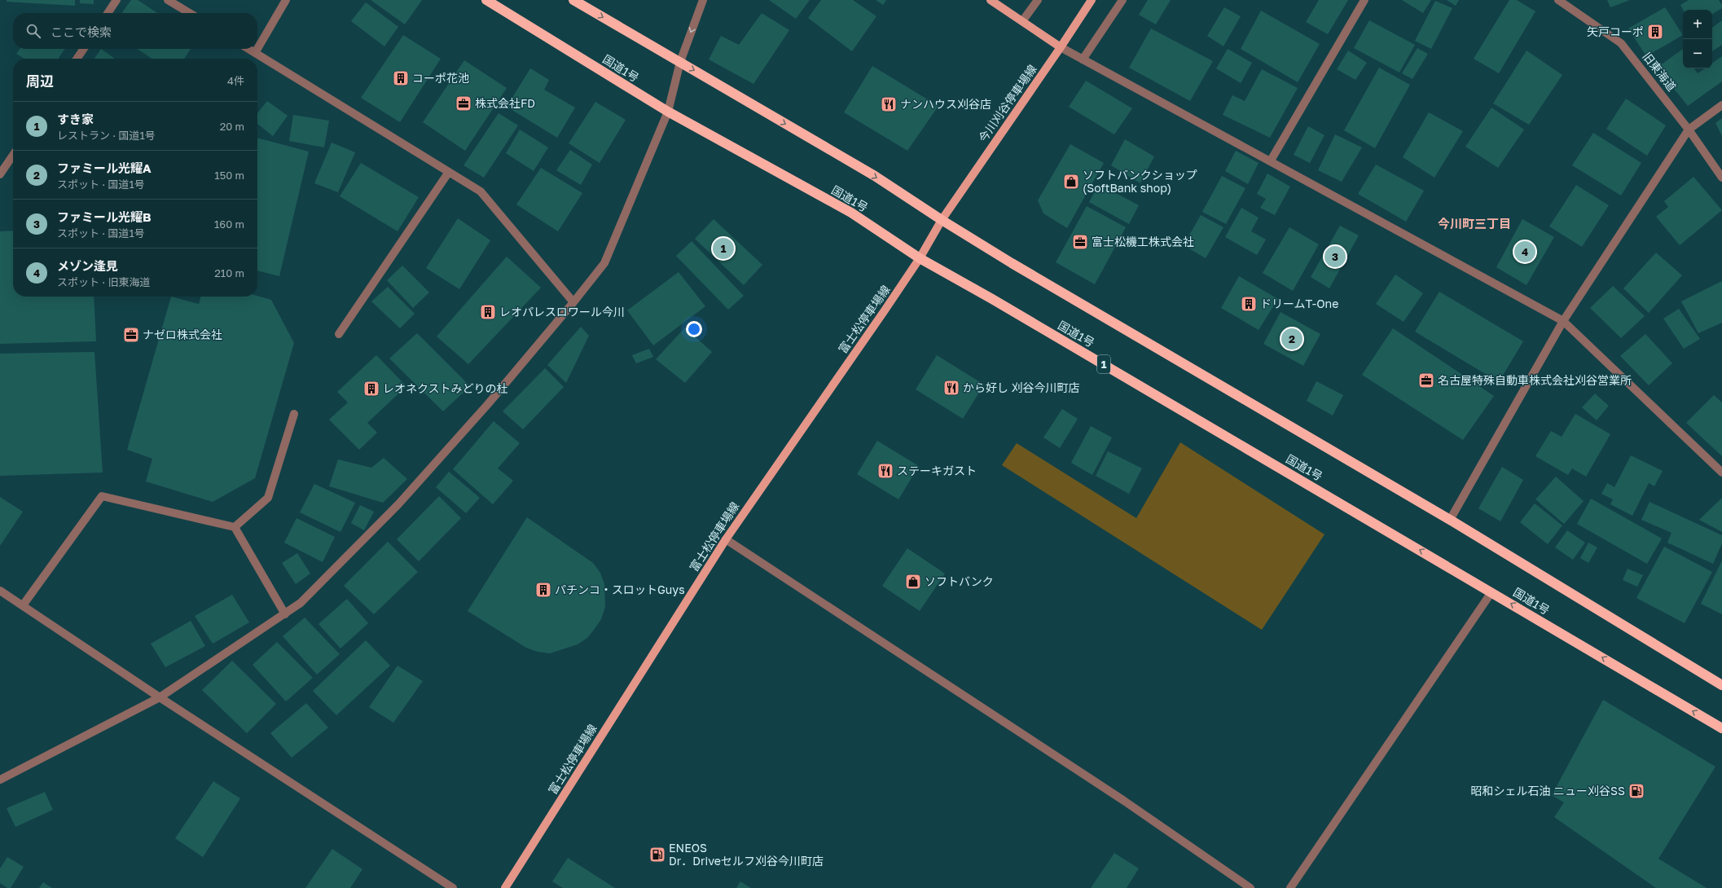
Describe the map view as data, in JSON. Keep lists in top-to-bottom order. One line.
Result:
{"streets":{"highway":["国道1号","1"],"main road":["今川刈谷停車場線","富士松停車場線"],"street":["旧東海道"]},"crossings":[["国道1号","富士松停車場線"],["今川刈谷停車場線","富士松停車場線"]],"districts":["今川町三丁目"],"places":{"building":["矢戸コーポ","コーポ花池","ドリームT-One","レオパレスロワール今川","レオネクストみどりの杜","パチンコ・スロットGuys"],"office":["株式会社FD","富士松機工株式会社","ナゼロ株式会社","名古屋特殊自動車株式会社刈谷営業所"],"restaurant":["ナンハウス刈谷店","から好し 刈谷今川町店","ステーキガスト"],"shop":["ソフトバンクショップ (SoftBank shop)","ソフトバンク"],"fuel station":["昭和シェル石油 ニュー刈谷SS","ENEOS Dr．Driveセルフ刈谷今川町店"]},"page":{"map_buttons":["+","−"],"search":"ここで検索","heading":["周辺","4件"],"list":[{"mark":"1","name":"すき家","note":"レストラン · 国道1号","value":"20 m"},{"mark":"2","name":"ファミール光耀A","note":"スポット · 国道1号","value":"150 m"},{"mark":"3","name":"ファミール光耀B","note":"スポット · 国道1号","value":"160 m"},{"mark":"4","name":"メゾン逢見","note":"スポット · 旧東海道","value":"210 m"}],"pins":["1","4","3","2"]}}
